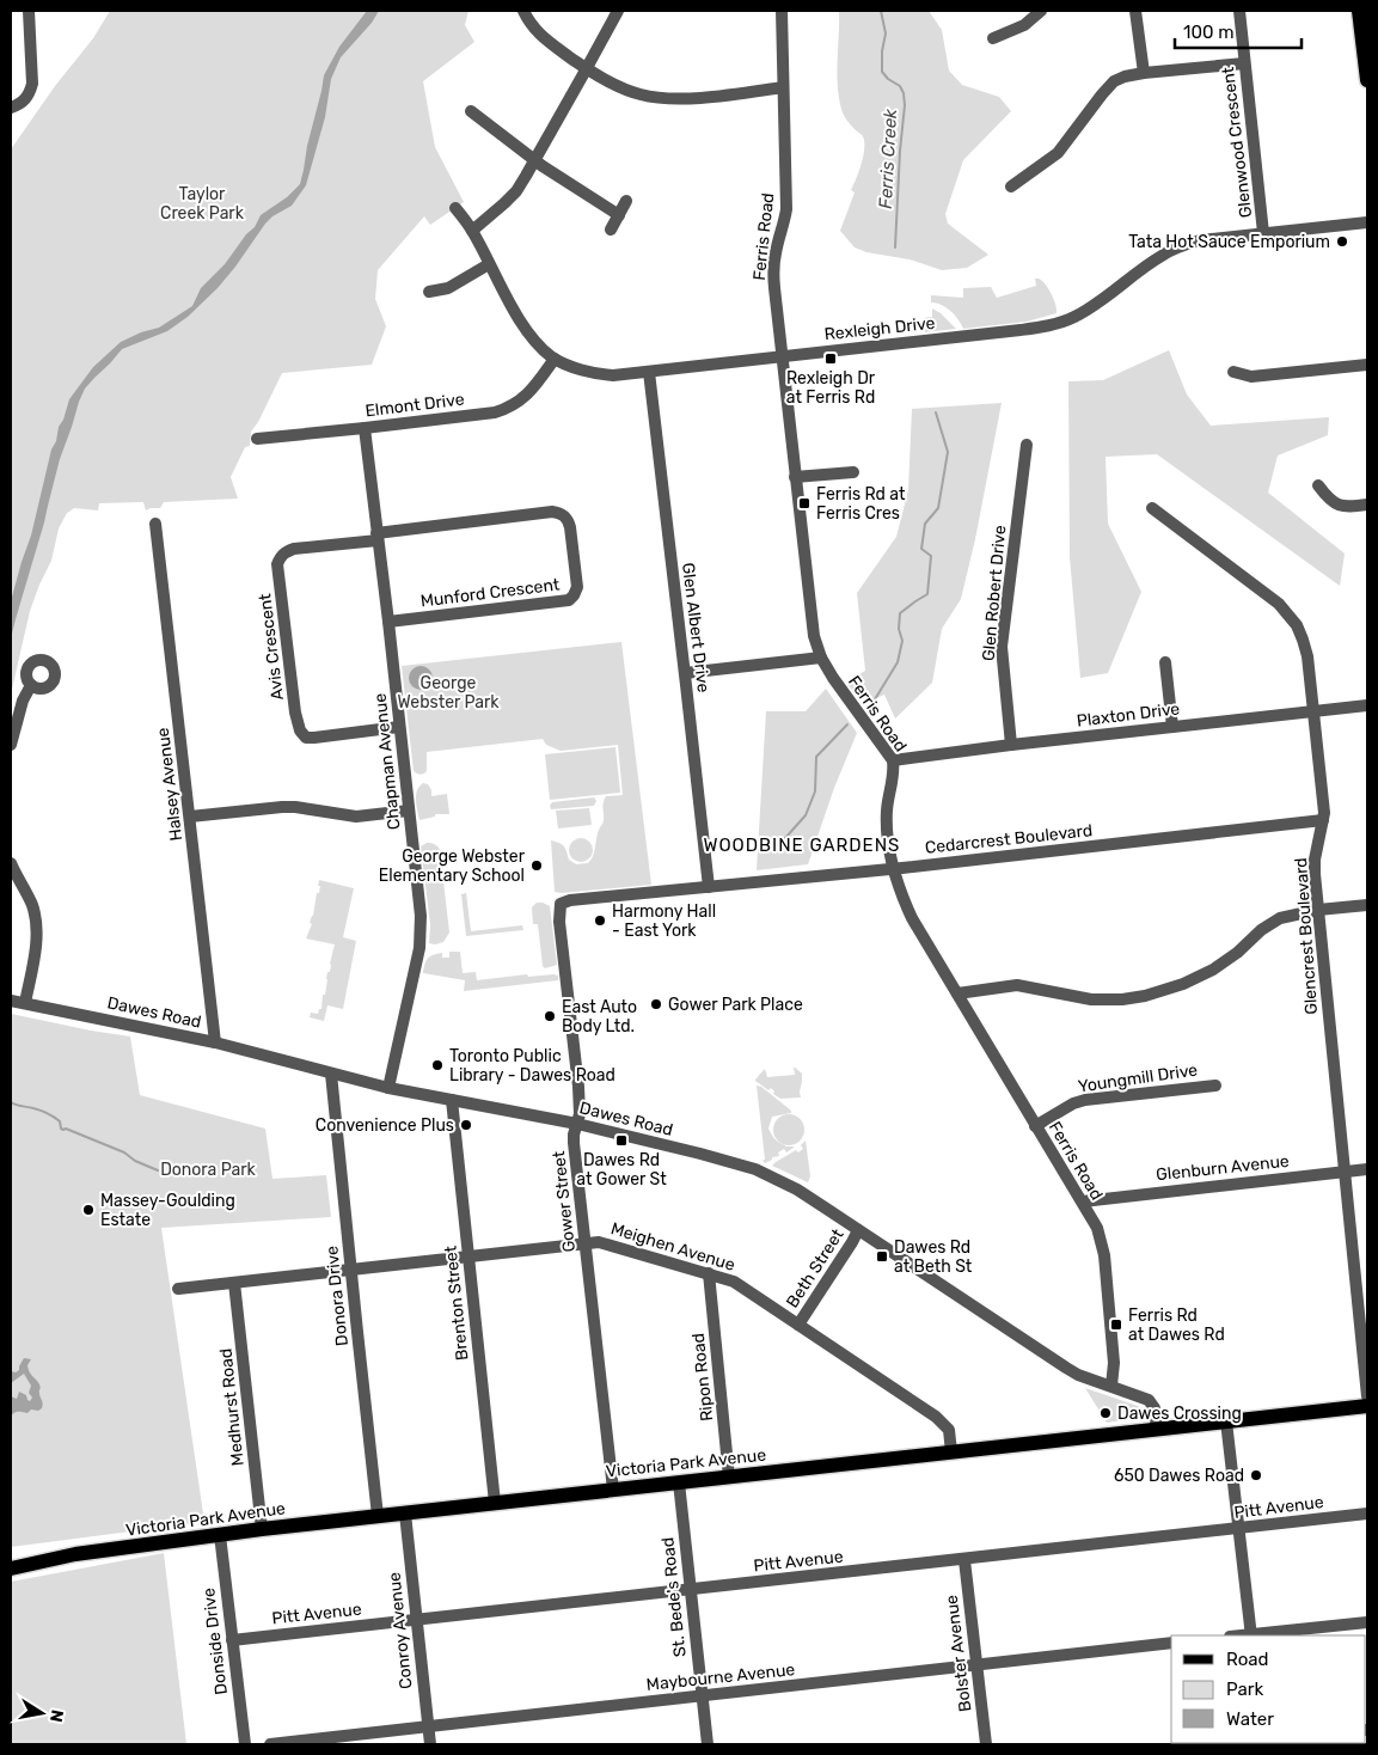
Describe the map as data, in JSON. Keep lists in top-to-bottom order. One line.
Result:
{"streets":{"main road":["Victoria Park Avenue"],"street":["Glenwood Crescent","Ferris Road","Rexleigh Drive","Elmont Drive","Munford Crescent","Glen Robert Drive","Glen Albert Drive","Avis Crescent","Plaxton Drive","Chapman Avenue","Halsey Avenue","Cedarcrest Boulevard","Glencrest Boulevard","Dawes Road","Youngmill Drive","Glenburn Avenue","Gower Street","Meighen Avenue","Beth Street","Donora Drive","Brenton Street","Ripon Road","Medhurst Road","Pitt Avenue","St. Bede's Road","Conroy Avenue","Donside Drive","Bolster Avenue","Maybourne Avenue"]},"crossings":[["Glenwood Crescent","Rexleigh Drive"],["Ferris Road","Rexleigh Drive"],["Ferris Road","Plaxton Drive"],["Ferris Road","Cedarcrest Boulevard"],["Ferris Road","Dawes Road"],["Ferris Road","Youngmill Drive"],["Ferris Road","Glenburn Avenue"],["Rexleigh Drive","Elmont Drive"],["Rexleigh Drive","Glen Albert Drive"],["Elmont Drive","Chapman Avenue"],["Munford Crescent","Avis Crescent"],["Munford Crescent","Chapman Avenue"],["Glen Robert Drive","Plaxton Drive"],["Glen Albert Drive","Cedarcrest Boulevard"],["Avis Crescent","Chapman Avenue"],["Plaxton Drive","Glencrest Boulevard"],["Chapman Avenue","Dawes Road"],["Halsey Avenue","Dawes Road"],["Cedarcrest Boulevard","Glencrest Boulevard"],["Cedarcrest Boulevard","Gower Street"],["Glencrest Boulevard","Glenburn Avenue"],["Dawes Road","Gower Street"],["Dawes Road","Beth Street"],["Dawes Road","Donora Drive"],["Dawes Road","Brenton Street"],["Dawes Road","Victoria Park Avenue"],["Gower Street","Meighen Avenue"],["Gower Street","Victoria Park Avenue"],["Meighen Avenue","Beth Street"],["Meighen Avenue","Donora Drive"],["Meighen Avenue","Brenton Street"],["Meighen Avenue","Ripon Road"],["Meighen Avenue","Medhurst Road"],["Meighen Avenue","Victoria Park Avenue"],["Donora Drive","Victoria Park Avenue"],["Brenton Street","Victoria Park Avenue"],["Ripon Road","Victoria Park Avenue"],["Medhurst Road","Victoria Park Avenue"],["Victoria Park Avenue","St. Bede's Road"],["Victoria Park Avenue","Conroy Avenue"],["Victoria Park Avenue","Donside Drive"],["Pitt Avenue","St. Bede's Road"],["Pitt Avenue","Conroy Avenue"],["Pitt Avenue","Donside Drive"],["Pitt Avenue","Bolster Avenue"],["St. Bede's Road","Maybourne Avenue"],["Conroy Avenue","Maybourne Avenue"],["Bolster Avenue","Maybourne Avenue"]],"districts":["WOODBINE GARDENS"],"water":["Ferris Creek"],"parks":["Taylor Creek Park","George Webster Park","Donora Park"],"places":{"other":["Tata Hot Sauce Emporium","George Webster Elementary School","Harmony Hall - East York","Gower Park Place","East Auto Body Ltd.","Toronto Public Library - Dawes Road","Convenience Plus","Massey-Goulding Estate","Dawes Crossing","650 Dawes Road"],"transit":["Rexleigh Dr at Ferris Rd","Ferris Rd at Ferris Cres","Dawes Rd at Gower St","Dawes Rd at Beth St","Ferris Rd at Dawes Rd"]},"legend":["Road","Park","Water"],"scale_bar":"100 m","north":"right"}
